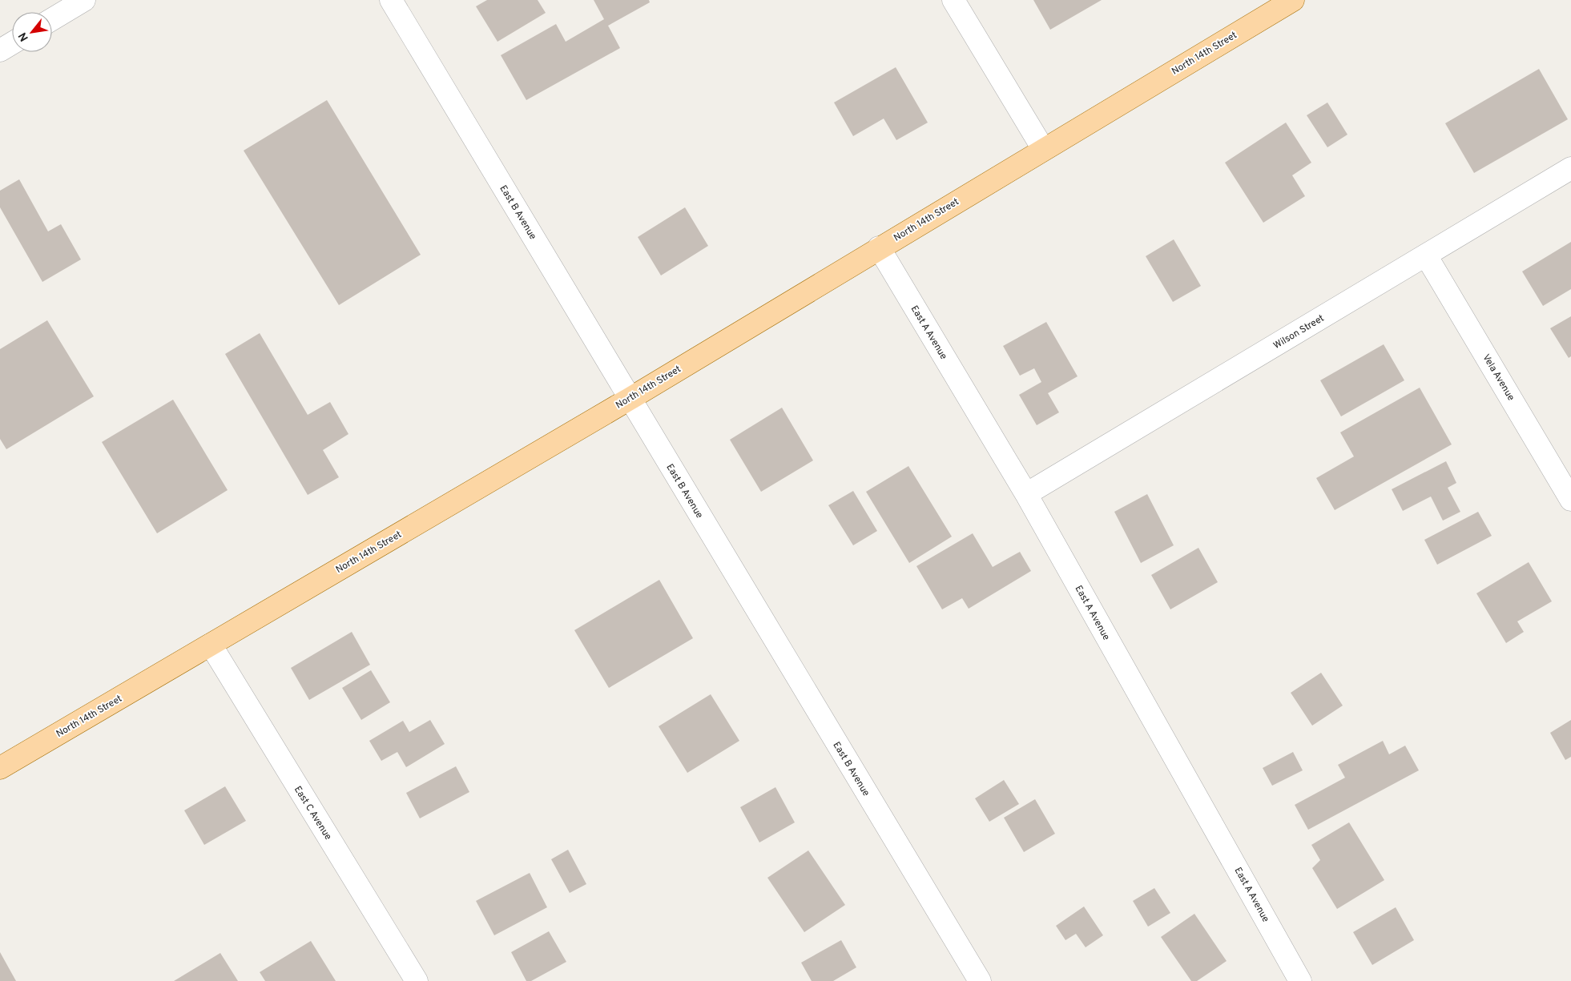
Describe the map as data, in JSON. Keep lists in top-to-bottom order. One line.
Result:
{"streets":{"main road":["North 14th Street"],"street":["East B Avenue","Wilson Street","East A Avenue","Vela Avenue","East C Avenue"]},"crossings":[["North 14th Street","East B Avenue"],["North 14th Street","East A Avenue"],["North 14th Street","East C Avenue"],["Wilson Street","East A Avenue"],["Wilson Street","Vela Avenue"]],"north":"bottom left"}
